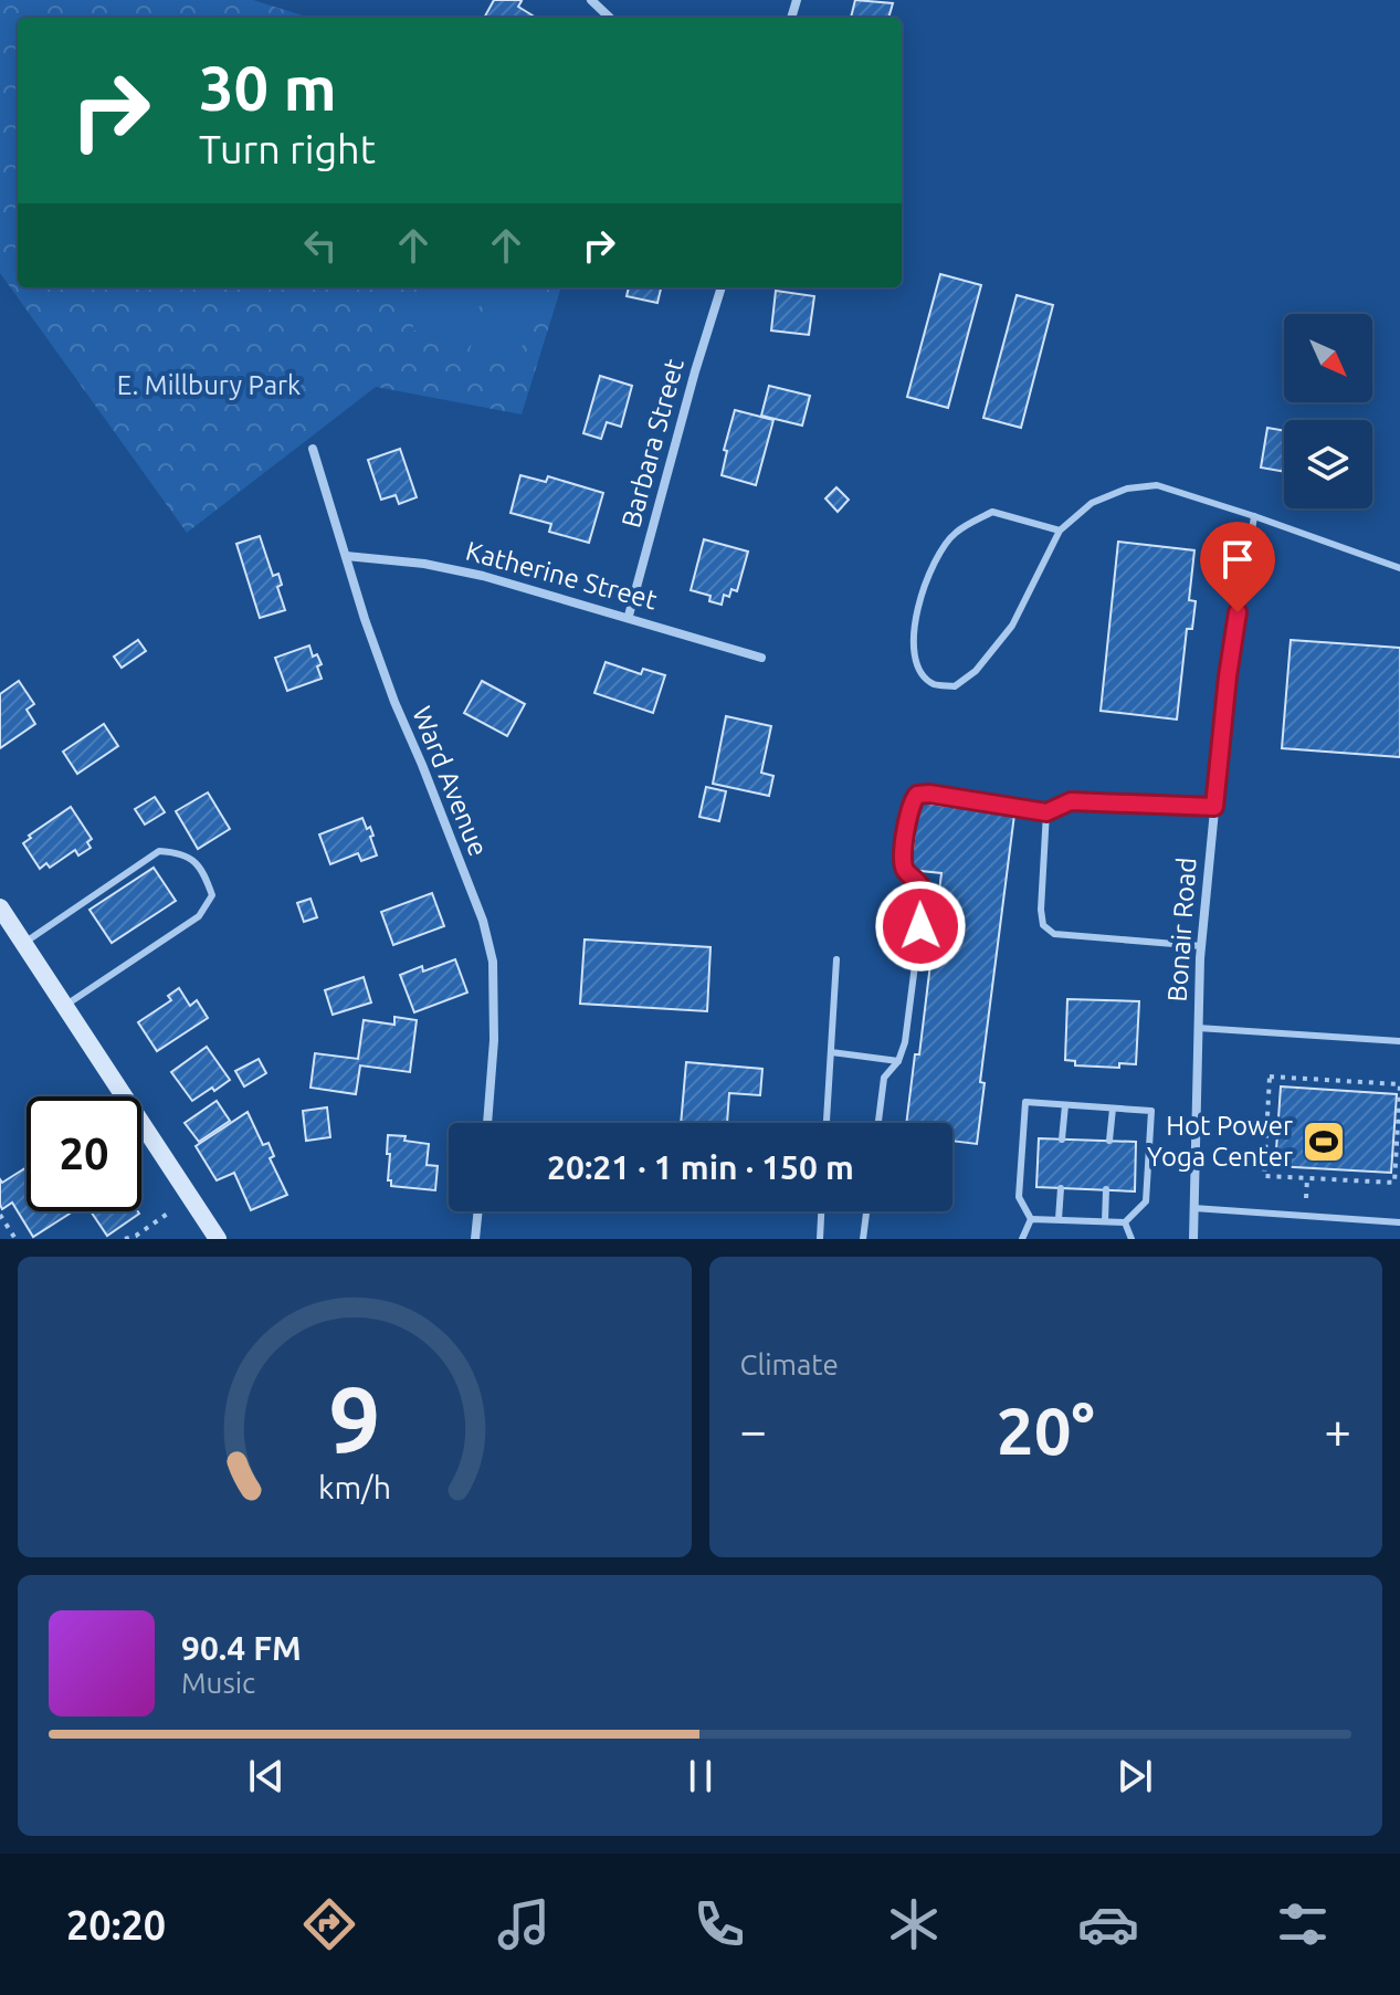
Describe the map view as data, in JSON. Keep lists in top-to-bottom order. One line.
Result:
{"streets":{"street":["Barbara Street","Katherine Street","Ward Avenue","Bonair Road"]},"crossings":[["Barbara Street","Katherine Street"],["Katherine Street","Ward Avenue"]],"parks":["E. Millbury Park"],"places":{"sports":["Hot Power Yoga Center"]},"north":"bottom right","page":{"turn":["30 m","Turn right"],"limit":"20","trip":"20:21 · 1 min · 150 m","tile":"Climate","heat":["−","20°","+"],"song":["90.4 FM","Music"],"tabs":"20:20","gauge":["9","km/h"]}}
